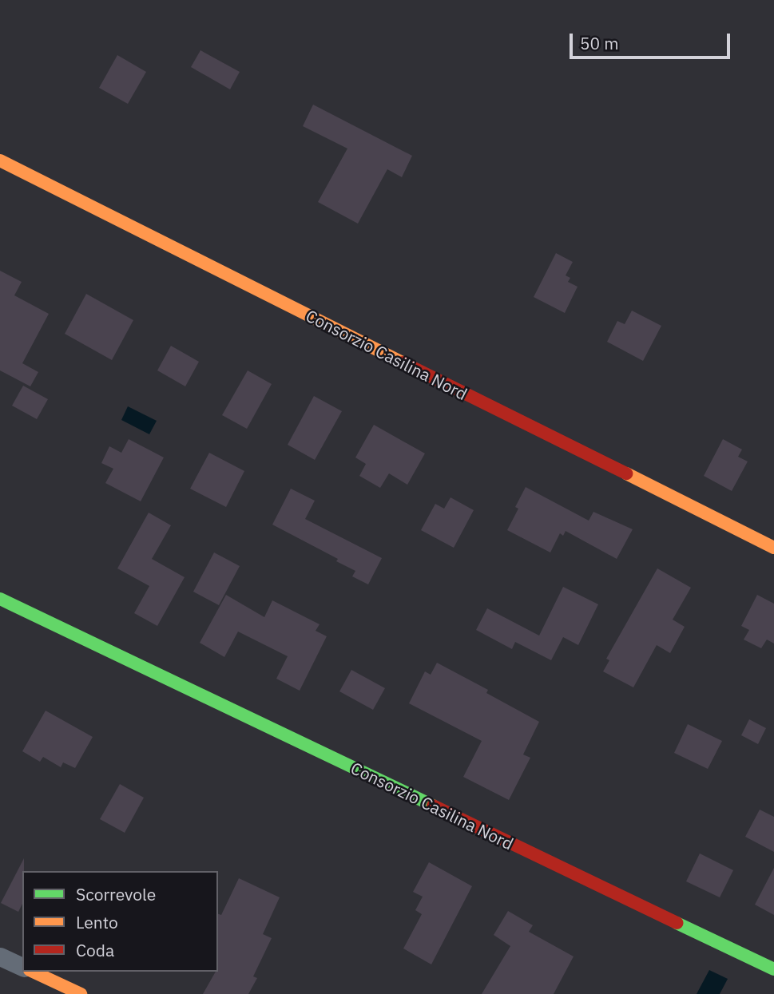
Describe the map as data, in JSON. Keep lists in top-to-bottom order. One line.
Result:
{"streets":{"street":["Consorzio Casilina Nord"]},"legend":["Scorrevole","Lento","Coda"],"scale_bar":"50 m"}
